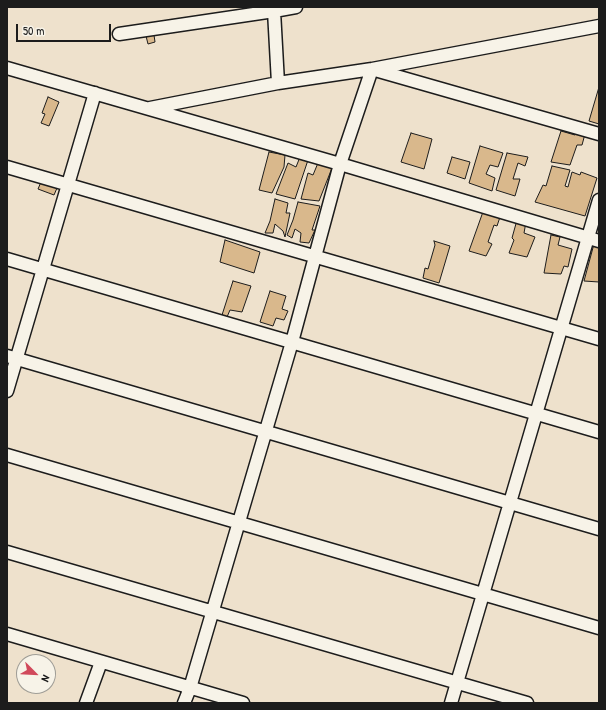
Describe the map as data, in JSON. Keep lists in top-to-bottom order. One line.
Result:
{"scale_bar":"50 m","north":"bottom right"}
